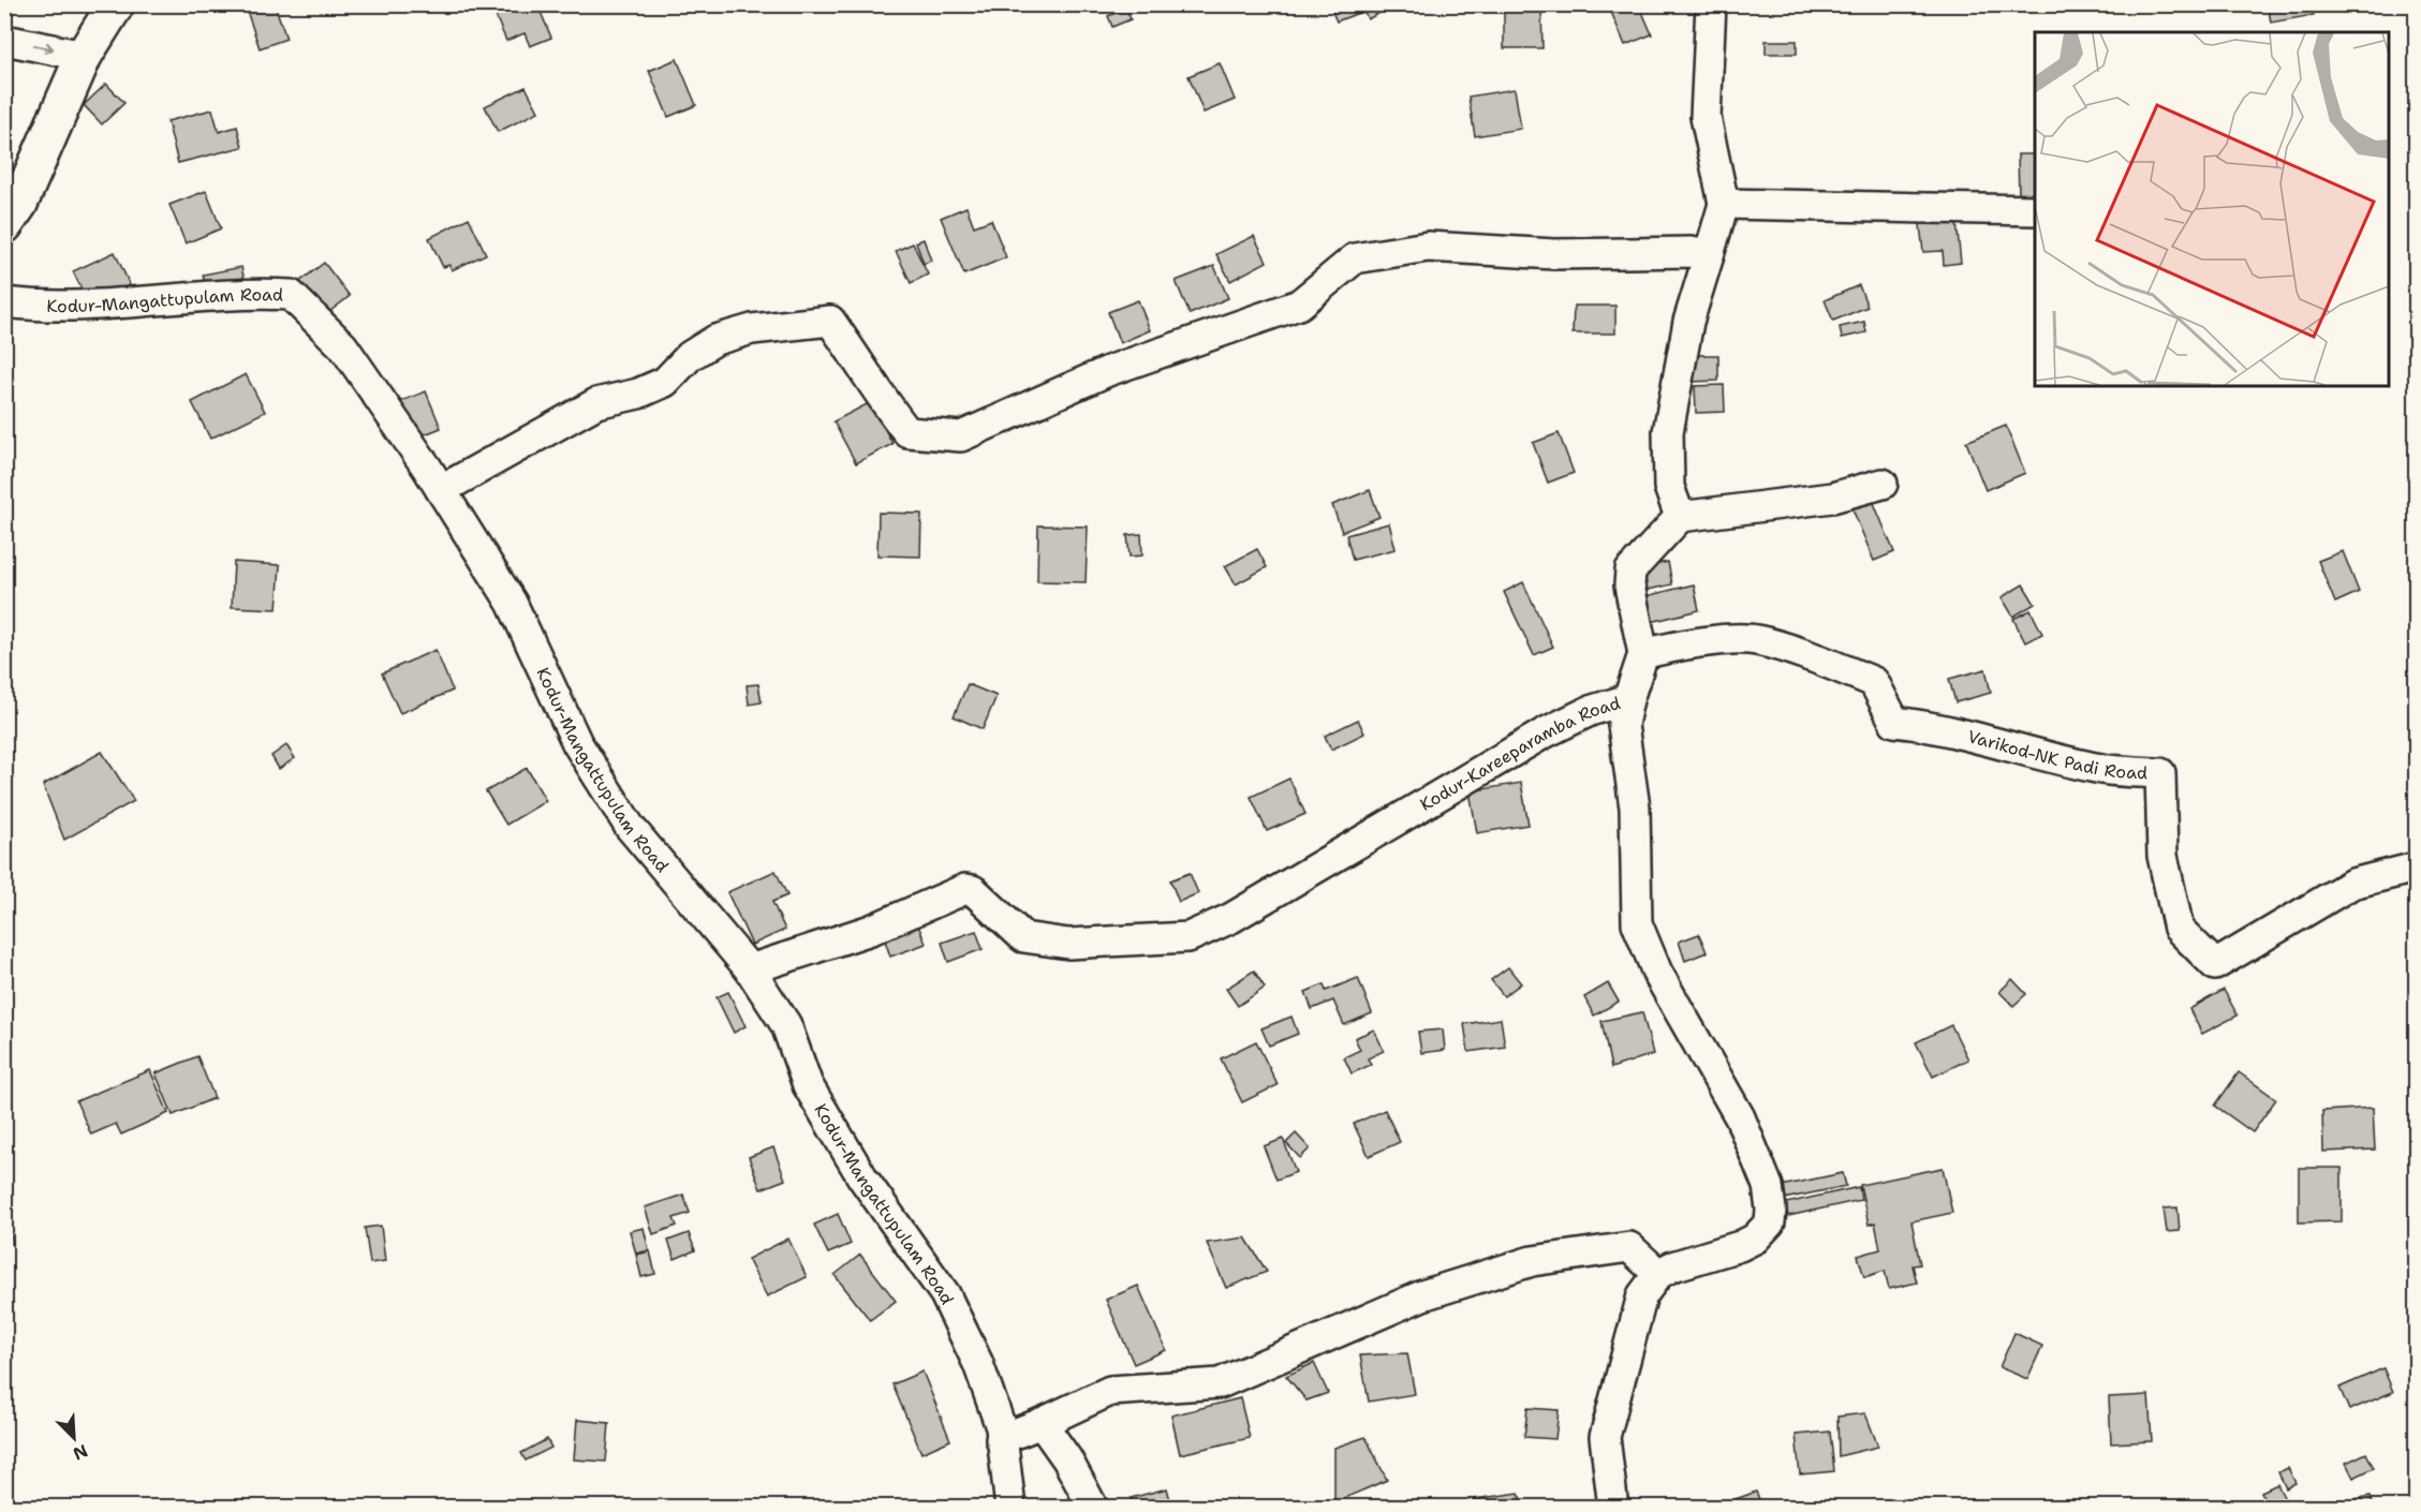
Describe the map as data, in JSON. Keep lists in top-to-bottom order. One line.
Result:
{"streets":{"street":["Kodur-Mangattupulam Road","Varikod-NK Padi Road","Kodur-Kareeparamba Road"]},"crossings":[["Kodur-Mangattupulam Road","Kodur-Kareeparamba Road"]],"north":"bottom right"}
